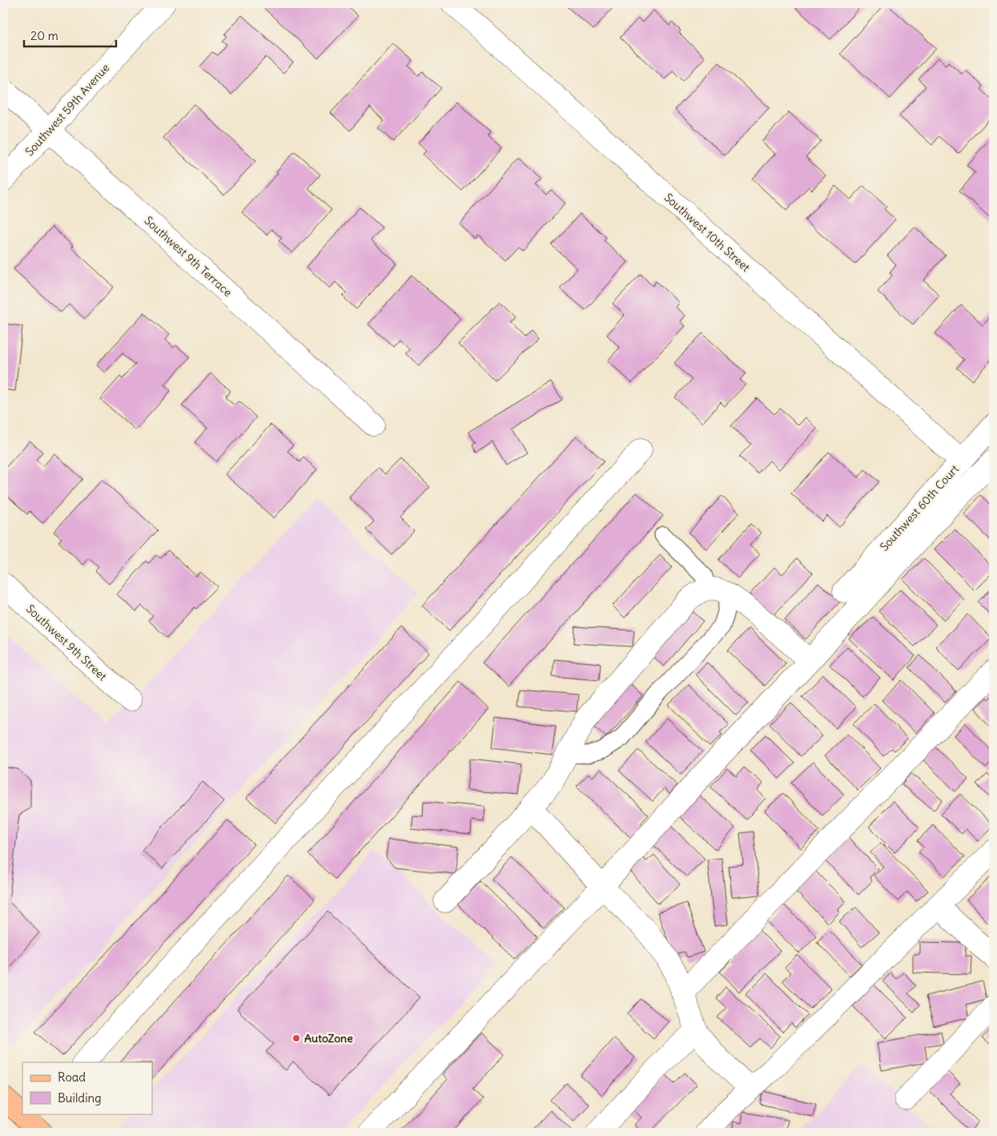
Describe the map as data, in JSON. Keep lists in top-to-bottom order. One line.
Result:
{"streets":{"street":["Southwest 59th Avenue","Southwest 10th Street","Southwest 9th Terrace","Southwest 60th Court","Southwest 9th Street"]},"crossings":[["Southwest 59th Avenue","Southwest 9th Terrace"],["Southwest 10th Street","Southwest 60th Court"]],"places":["AutoZone"],"legend":["Road","Building"],"scale_bar":"20 m"}
